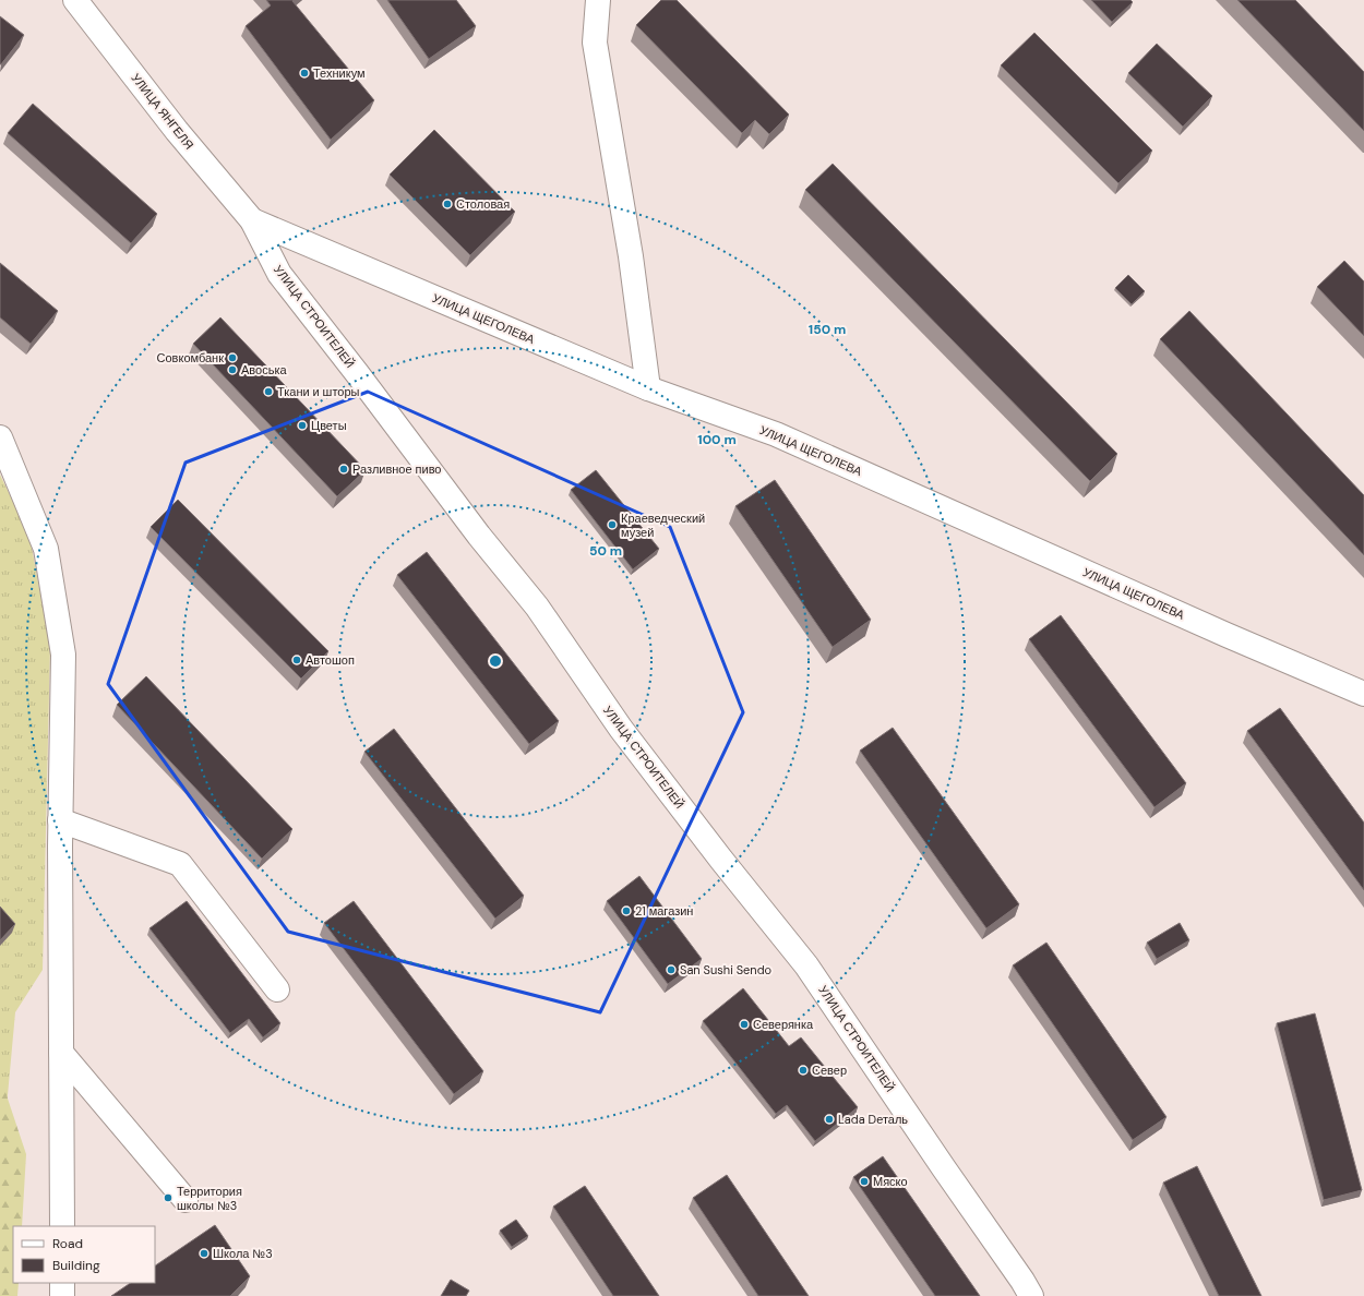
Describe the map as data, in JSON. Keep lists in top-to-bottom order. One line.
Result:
{"streets":{"street":["УЛИЦА ЯНГЕЛЯ","УЛИЦА СТРОИТЕЛЕЙ","УЛИЦА ЩЕГОЛЕВА"]},"crossings":[["УЛИЦА ЯНГЕЛЯ","УЛИЦА СТРОИТЕЛЕЙ"],["УЛИЦА ЯНГЕЛЯ","УЛИЦА ЩЕГОЛЕВА"],["УЛИЦА СТРОИТЕЛЕЙ","УЛИЦА ЩЕГОЛЕВА"]],"places":["Техникум","Столовая","Совкомбанк","Авоська","Ткани и шторы","Цветы","Разливное пиво","Краеведческий музей","Автошоп","21 магазин","San Sushi Sendo","Северянка","Север","Lada Dеталь","Мяско","Территория школы №3","Школа №3"],"legend":["Road","Building"],"rings":["150 m","100 m","50 m"]}
